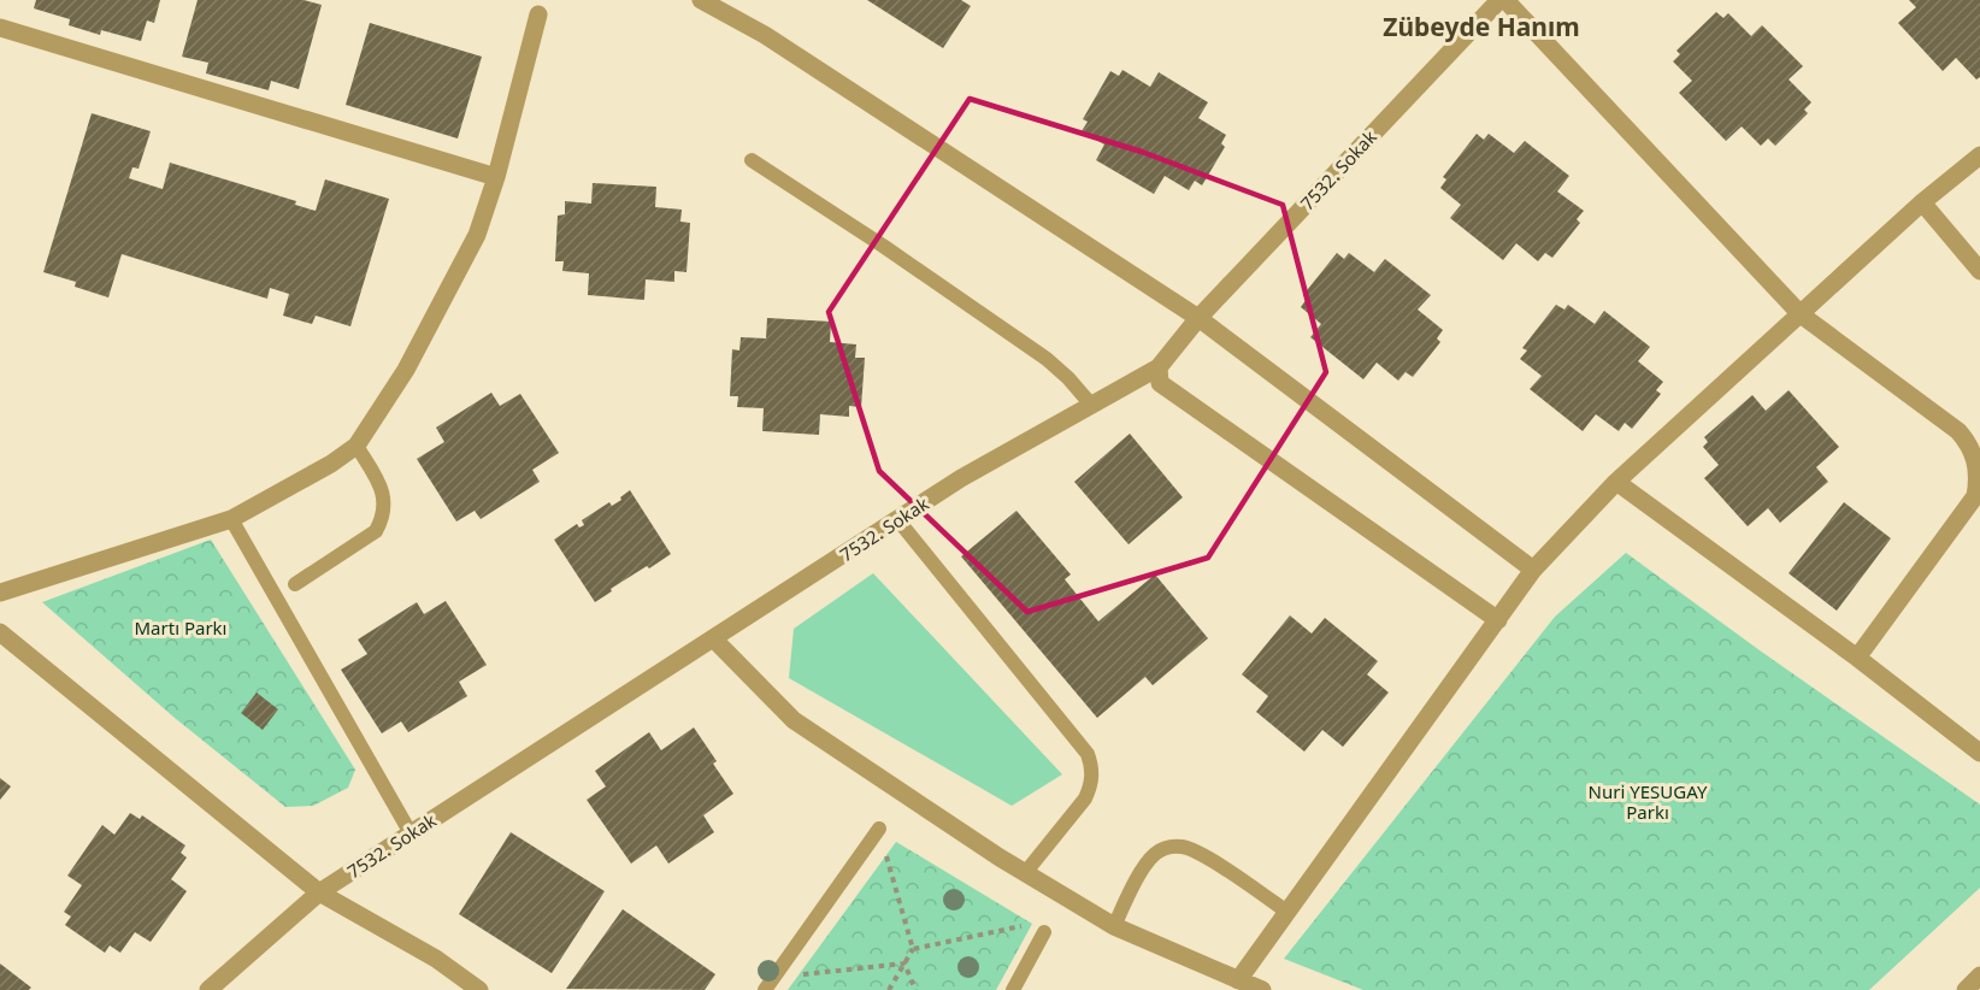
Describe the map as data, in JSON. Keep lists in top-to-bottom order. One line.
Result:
{"streets":{"street":["7532. Sokak"]},"districts":["Zübeyde Hanım"],"parks":["Martı Parkı","Nuri YESUGAY Parkı"]}
